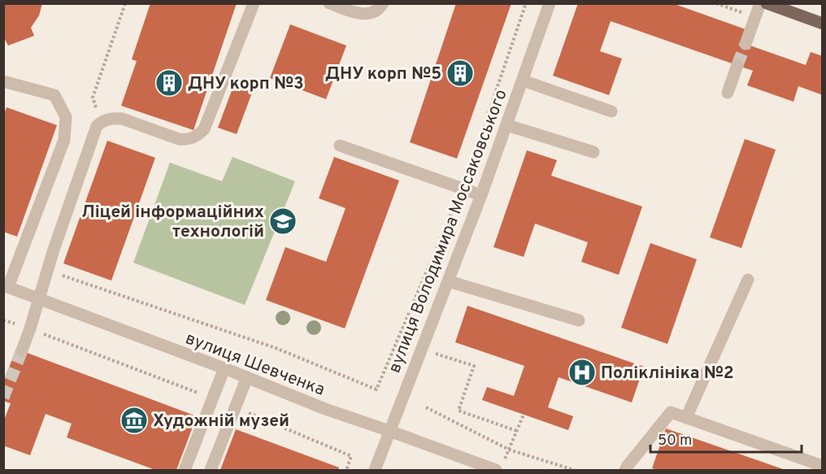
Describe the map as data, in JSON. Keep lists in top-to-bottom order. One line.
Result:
{"streets":{"street":["вулиця Володимира Моссаковського","вулиця Шевченка"]},"crossings":[["вулиця Володимира Моссаковського","вулиця Шевченка"]],"places":{"building":["ДНУ корп №5","ДНУ корп №3"],"school or university":["Ліцей інформаційних технологій"],"hospital":["Поліклініка №2"],"museum":["Художній музей"]},"scale_bar":"50 m"}
